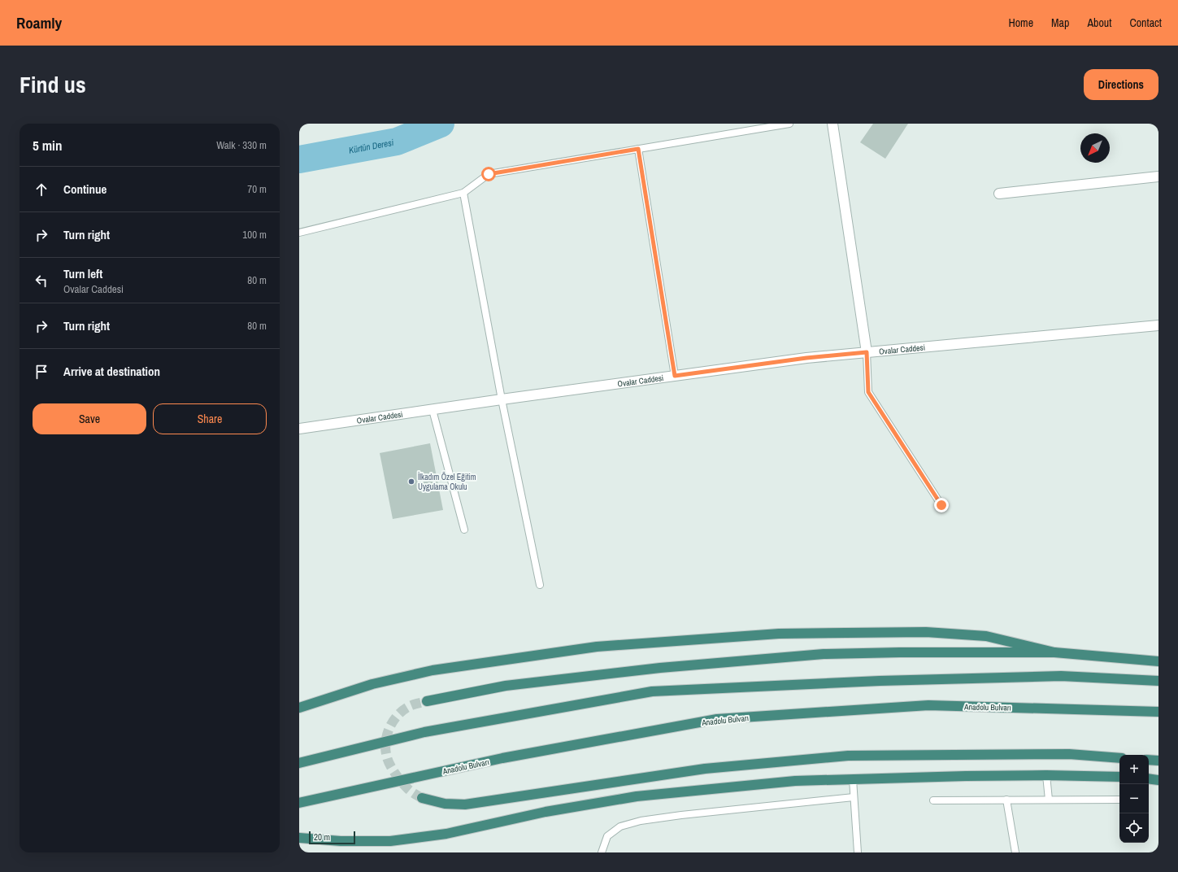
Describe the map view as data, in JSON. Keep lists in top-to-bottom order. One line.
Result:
{"streets":{"highway":["Anadolu Bulvarı"],"street":["Ovalar Caddesi"]},"water":["Kürtün Deresi"],"places":["İlkadım Özel Eğitim Uygulama Okulu"],"scale_bar":"20 m","north":"bottom left","page":{"header":"Roamly","nav":["Home","Map","About","Contact"],"title":"Find us","buttons":["Directions",["Save","Share"]],"heading":["5 min","Walk · 330 m"],"list":[["Continue","70 m"],["Turn right","100 m"],["Turn left","Ovalar Caddesi","80 m"],["Turn right","80 m"],"Arrive at destination"],"map_buttons":["+","−"],"scale":"20 m"}}
